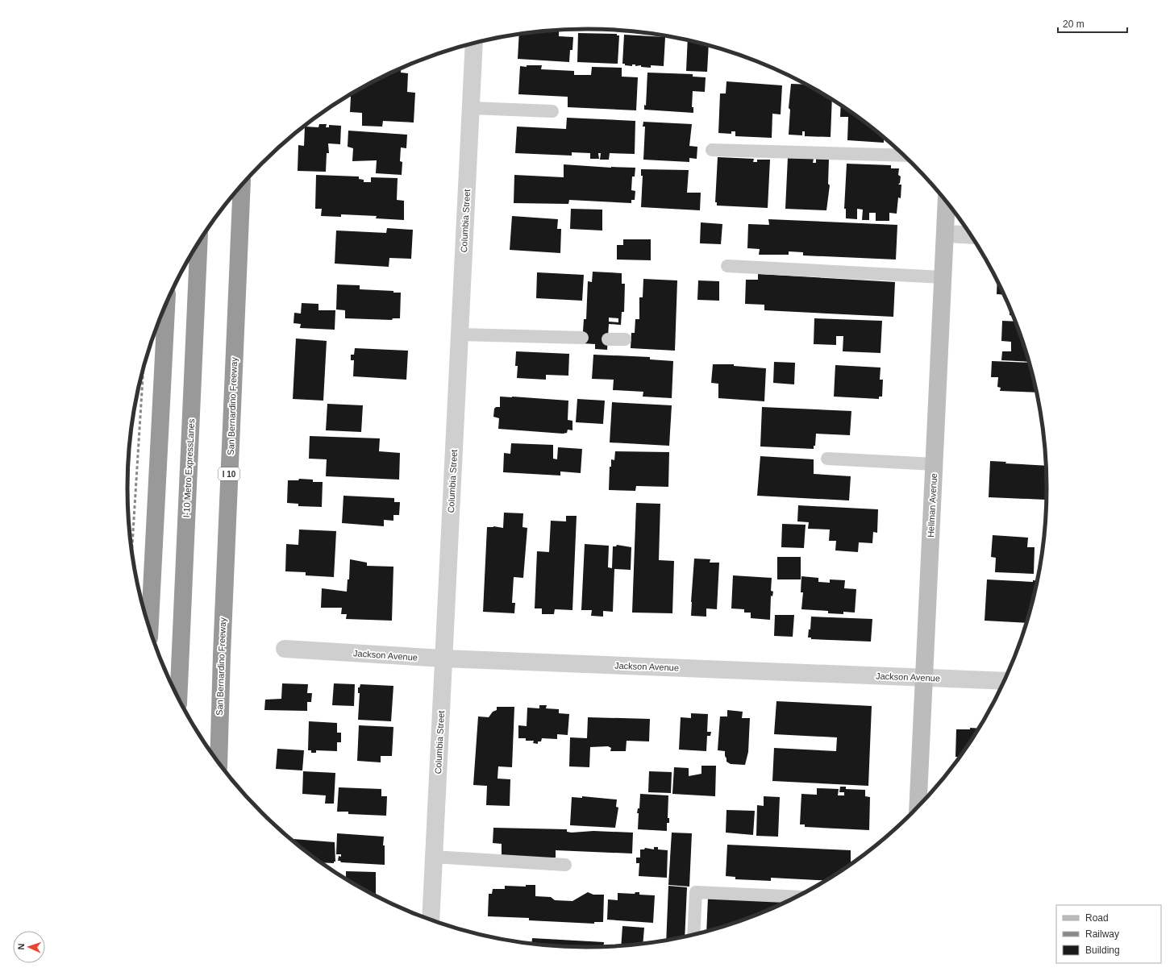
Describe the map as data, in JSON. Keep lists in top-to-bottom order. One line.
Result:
{"streets":{"highway":["San Bernardino Freeway","I-10 Metro ExpressLanes","I 10"],"street":["Columbia Street","Hellman Avenue","Jackson Avenue"]},"crossings":[["Columbia Street","Jackson Avenue"],["Hellman Avenue","Jackson Avenue"]],"legend":["Road","Railway","Building"],"scale_bar":"20 m","north":"left"}
